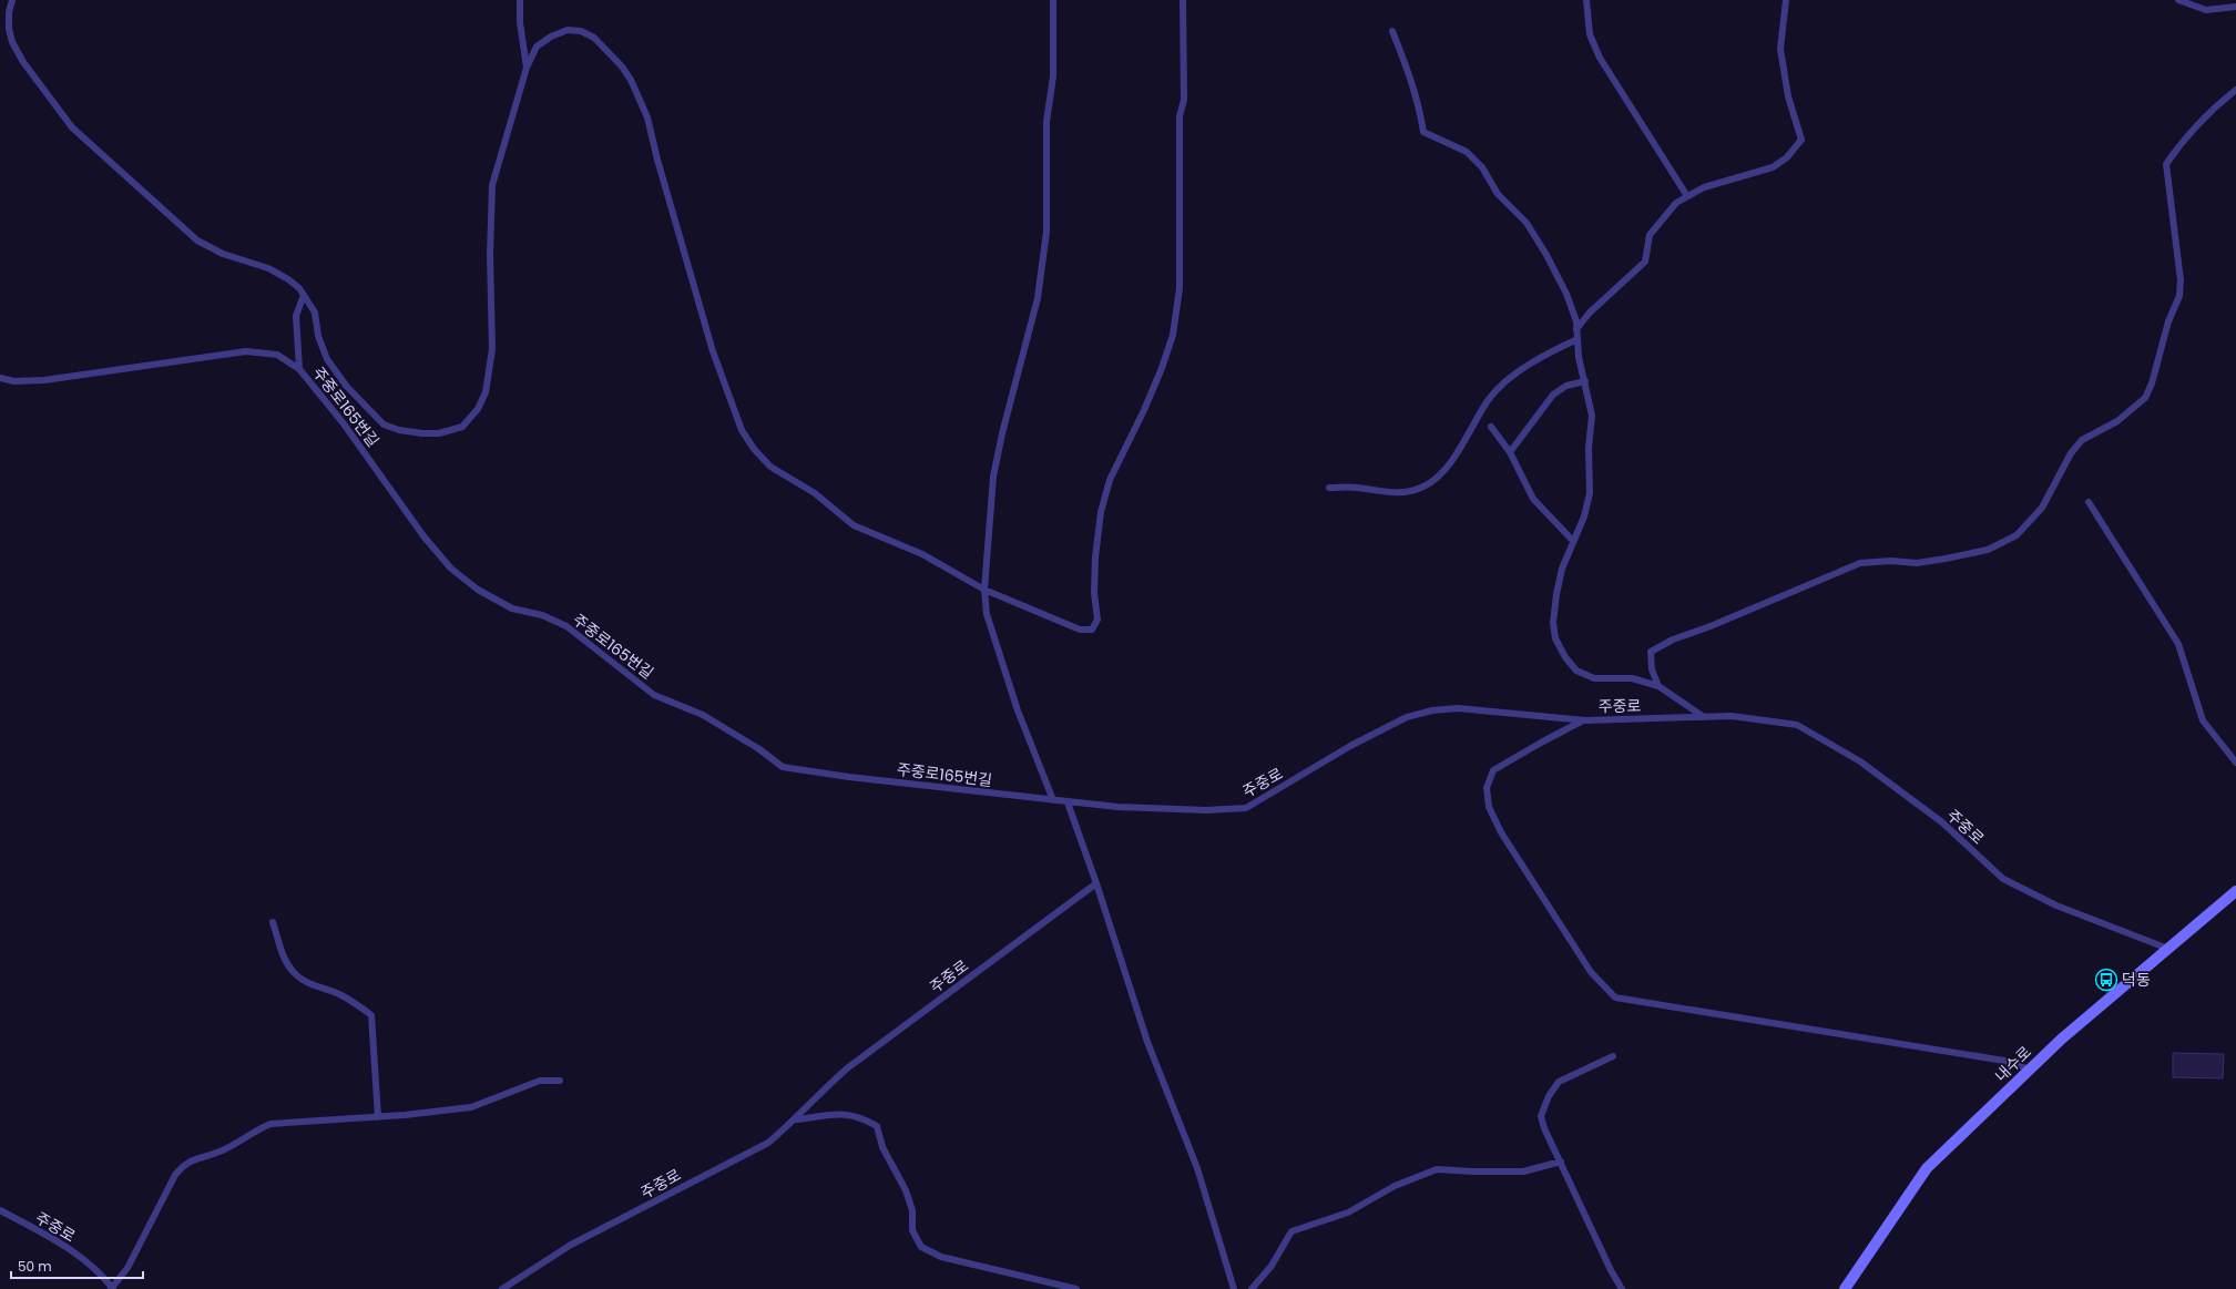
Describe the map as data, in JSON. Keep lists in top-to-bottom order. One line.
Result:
{"streets":{"street":["내수로"],"lane":["주중로165번길","주중로"]},"crossings":[["주중로165번길","주중로"],["주중로","내수로"]],"places":{"bus stop":["덕동"]},"scale_bar":"50 m"}
